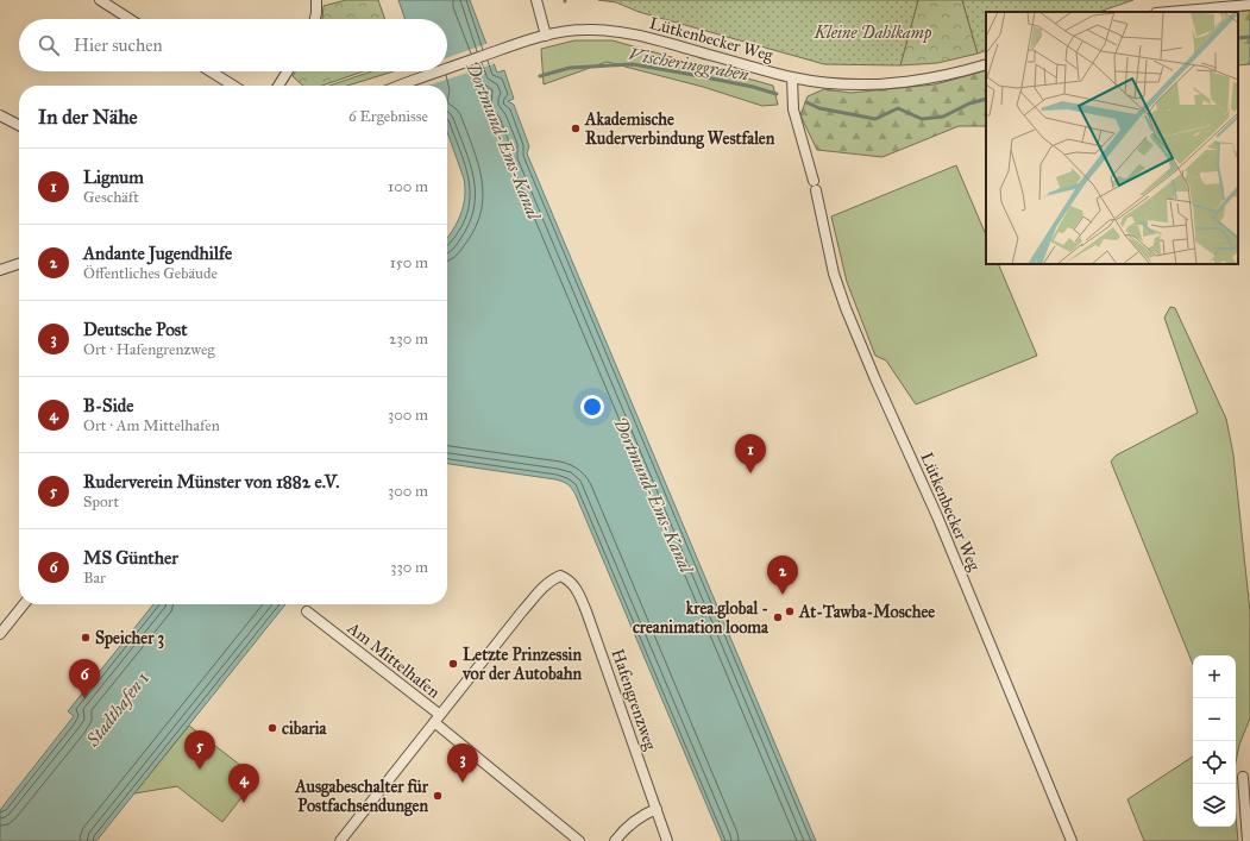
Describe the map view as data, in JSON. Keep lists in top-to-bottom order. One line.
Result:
{"streets":{"street":["Lütkenbecker Weg","Am Mittelhafen","Hafengrenzweg"]},"crossings":[["Am Mittelhafen","Hafengrenzweg"]],"water":["Vischeringgraben","Dortmund-Ems-Kanal","Stadthafen 1"],"parks":["Kleine Dahlkamp"],"places":["Akademische Ruderverbindung Westfalen","At-Tawba-Moschee","krea.global - creanimation looma","Speicher 3","Letzte Prinzessin vor der Autobahn","cibaria","Ausgabeschalter für Postfachsendungen"],"page":{"search":"Hier suchen","heading":["In der Nähe","6 Ergebnisse"],"list":[{"mark":"1","name":"Lignum","note":"Geschäft","value":"100 m"},{"mark":"2","name":"Andante Jugendhilfe","note":"Öffentliches Gebäude","value":"150 m"},{"mark":"3","name":"Deutsche Post","note":"Ort · Hafengrenzweg","value":"230 m"},{"mark":"4","name":"B-Side","note":"Ort · Am Mittelhafen","value":"300 m"},{"mark":"5","name":"Ruderverein Münster von 1882 e.V.","note":"Sport","value":"300 m"},{"mark":"6","name":"MS Günther","note":"Bar","value":"330 m"}],"pins":["1","2","6","5","3","4"],"map_buttons":["+","−"]}}
